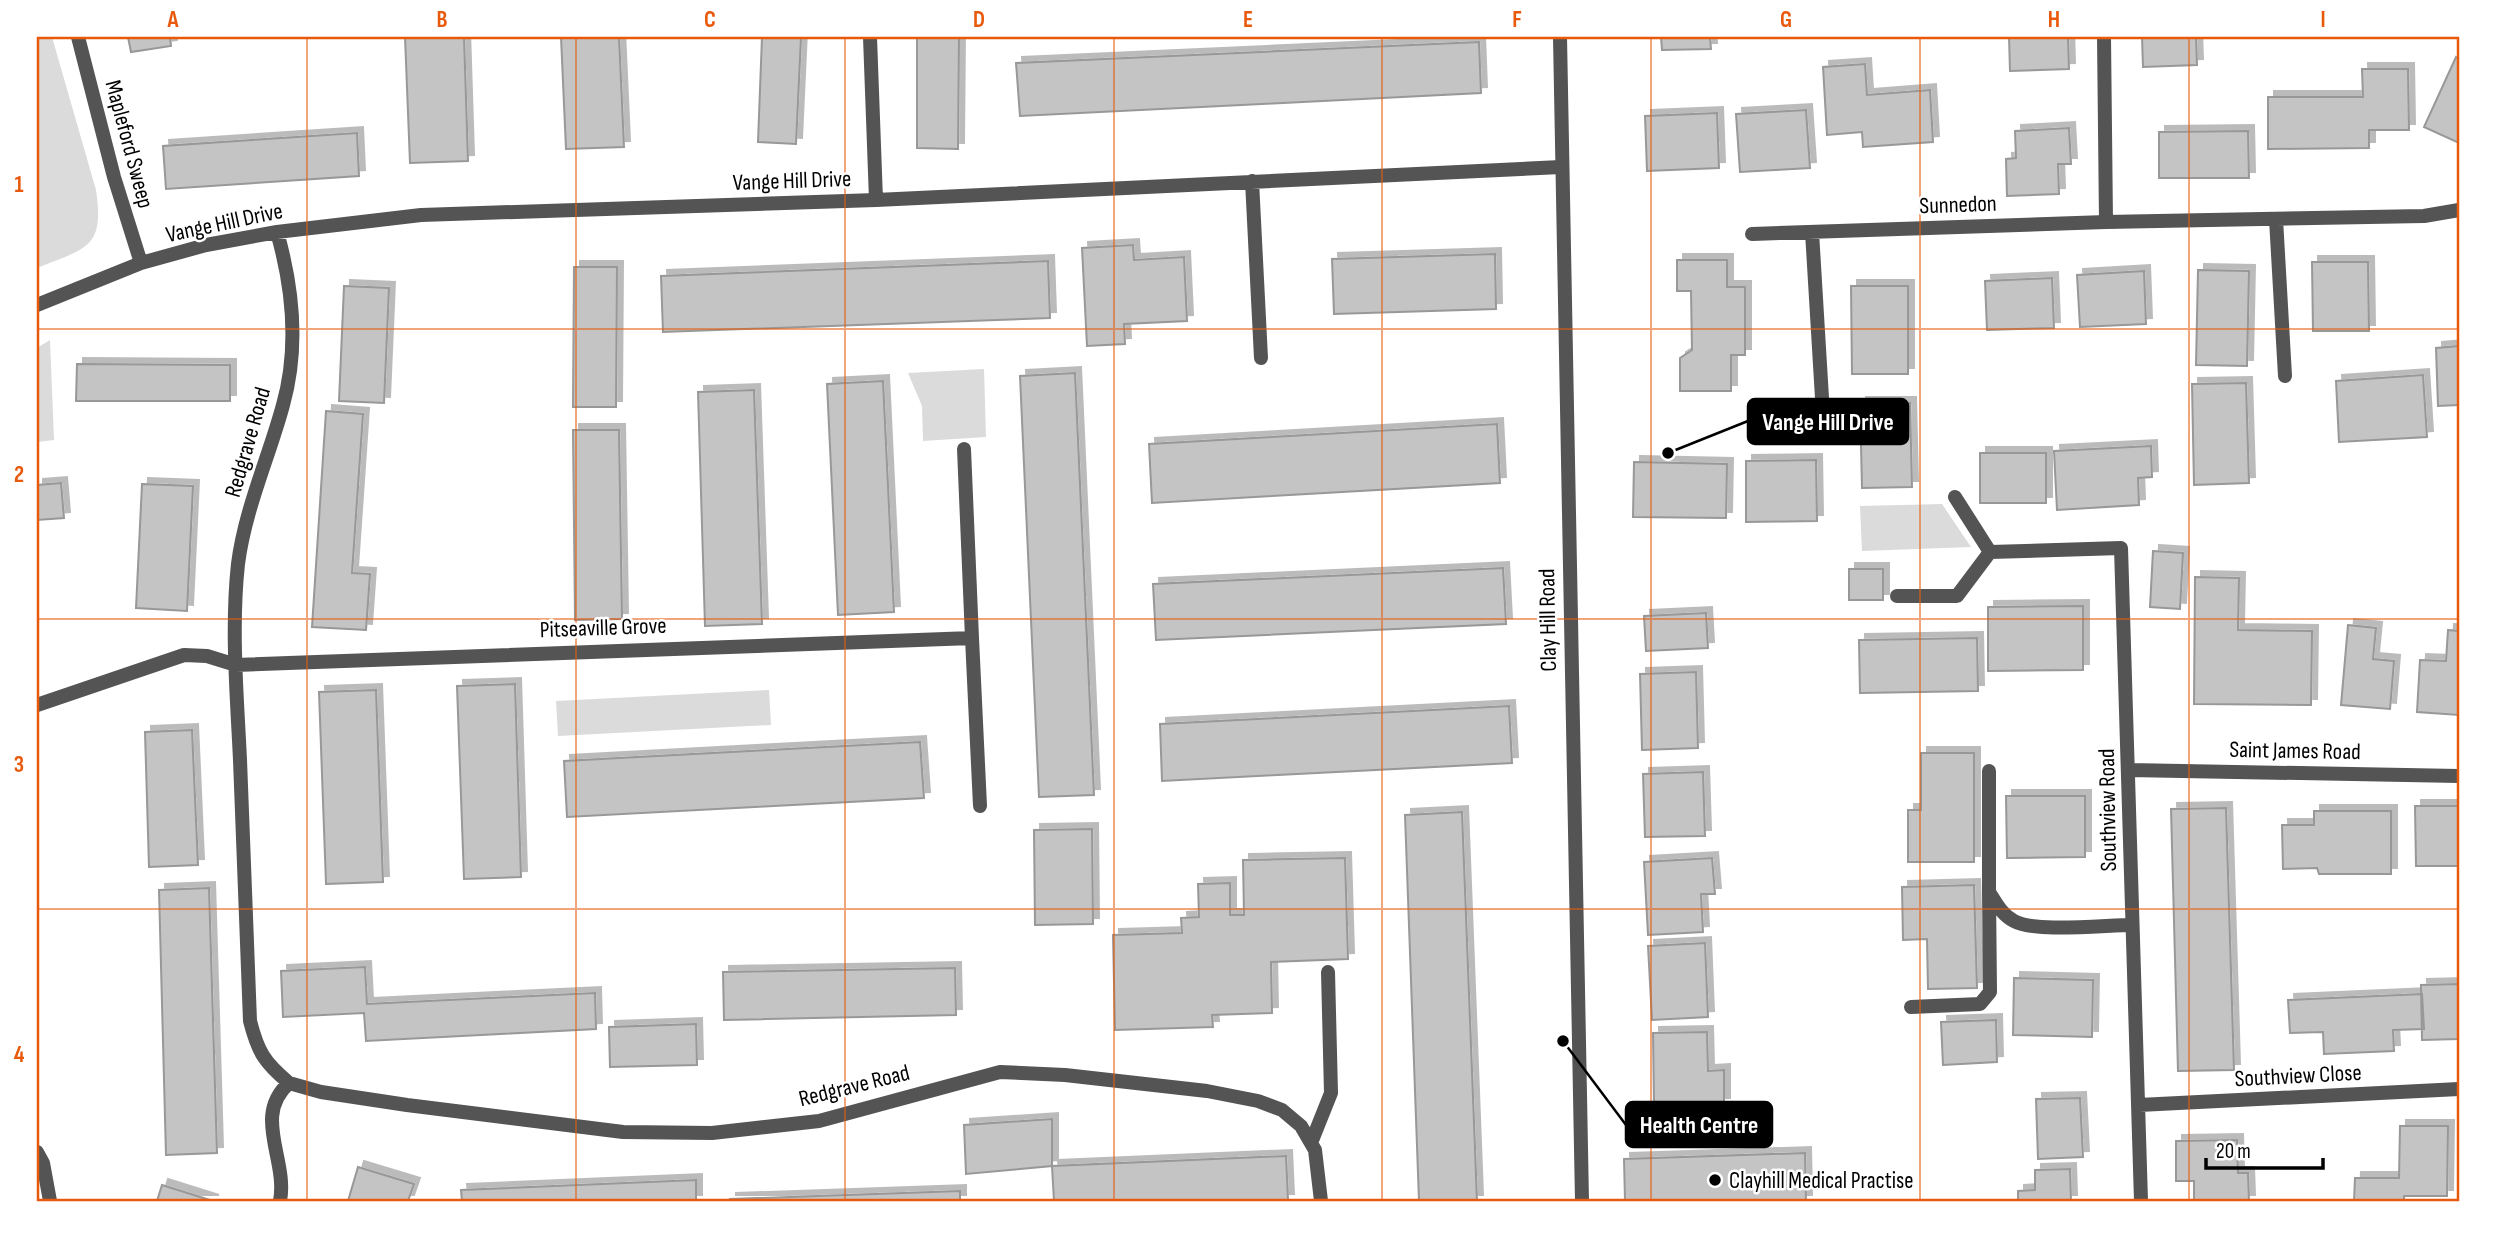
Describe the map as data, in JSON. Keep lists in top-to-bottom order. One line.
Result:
{"streets":{"street":["Mapleford Sweep","Vange Hill Drive","Sunnedon","Redgrave Road","Clay Hill Road","Pitseaville Grove","Saint James Road","Southview Road","Southview Close"]},"crossings":[["Mapleford Sweep","Vange Hill Drive"],["Vange Hill Drive","Redgrave Road"],["Vange Hill Drive","Clay Hill Road"],["Redgrave Road","Pitseaville Grove"],["Saint James Road","Southview Road"],["Southview Road","Southview Close"]],"places":["Vange Hill Drive","Health Centre","Clayhill Medical Practise"],"scale_bar":"20 m","grid":{"columns":["A","B","C","D","E","F","G","H","I"],"rows":["1","2","3","4"]}}
